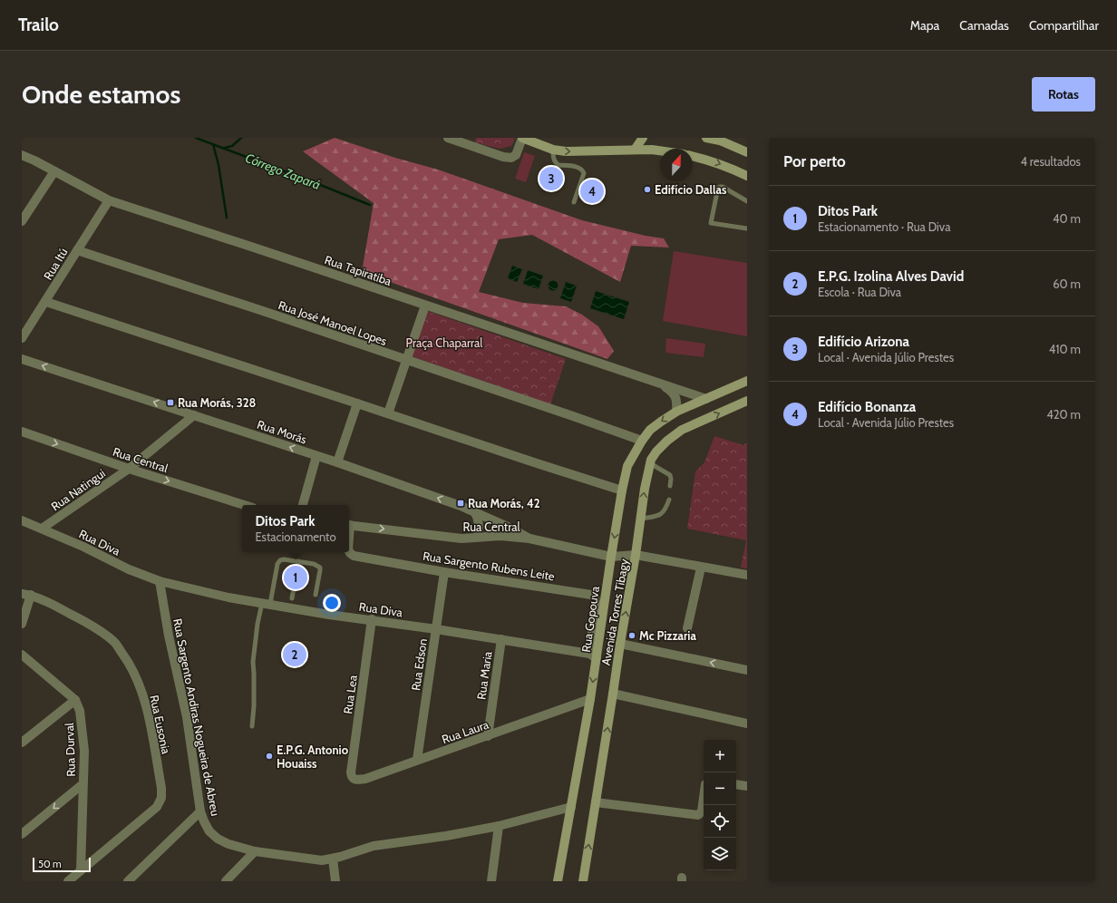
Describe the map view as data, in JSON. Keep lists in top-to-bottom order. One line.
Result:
{"streets":{"main road":["Avenida Torres Tibagy","Rua Gopouva"],"street":["Rua Itú","Rua Tapiratiba","Rua José Manoel Lopes","Rua Morás","Rua Central","Rua Natingui","Rua Diva","Rua Sargento Rubens Leite","Rua Edson","Rua Maria","Rua Lea","Rua Sargento Andiras Nogueira de Abreu","Rua Eusonia","Rua Laura","Rua Durval"]},"crossings":[["Rua Itú","Rua Tapiratiba"],["Rua Itú","Rua José Manoel Lopes"],["Rua Tapiratiba","Rua Gopouva"],["Rua José Manoel Lopes","Rua Gopouva"],["Rua Morás","Rua Central"],["Rua Morás","Rua Natingui"],["Rua Central","Rua Natingui"],["Rua Central","Avenida Torres Tibagy"],["Rua Central","Rua Gopouva"],["Rua Natingui","Rua Diva"],["Rua Diva","Rua Sargento Rubens Leite"],["Rua Diva","Rua Gopouva"],["Rua Diva","Rua Edson"],["Rua Diva","Rua Maria"],["Rua Diva","Rua Lea"],["Rua Diva","Rua Sargento Andiras Nogueira de Abreu"],["Rua Sargento Rubens Leite","Rua Gopouva"],["Rua Sargento Rubens Leite","Rua Edson"],["Rua Gopouva","Rua Sargento Andiras Nogueira de Abreu"],["Rua Gopouva","Rua Laura"],["Rua Edson","Rua Laura"],["Rua Maria","Rua Laura"],["Rua Lea","Rua Laura"],["Rua Eusonia","Rua Durval"]],"one_way":["Rua Central","Avenida Torres Tibagy"],"water":["Córrego Zapará"],"parks":["Praça Chaparral"],"places":{"other":["Edifício Dallas","Mc Pizzaria","E.P.G. Antonio Houaiss"],"transit":["Rua Morás, 328","Rua Morás, 42"]},"scale_bar":"50 m","north":"top","page":{"header":"Trailo","nav":["Mapa","Camadas","Compartilhar"],"buttons":"Rotas","title":"Onde estamos","heading":["Por perto","4 resultados"],"pins":["3","4","1","2"],"list":[{"mark":"1","name":"Ditos Park","note":"Estacionamento · Rua Diva","value":"40 m"},{"mark":"2","name":"E.P.G. Izolina Alves David","note":"Escola · Rua Diva","value":"60 m"},{"mark":"3","name":"Edifício Arizona","note":"Local · Avenida Júlio Prestes","value":"410 m"},{"mark":"4","name":"Edifício Bonanza","note":"Local · Avenida Júlio Prestes","value":"420 m"}],"popup":["Ditos Park","Estacionamento"],"map_buttons":["+","−"],"scale":"50 m"}}
